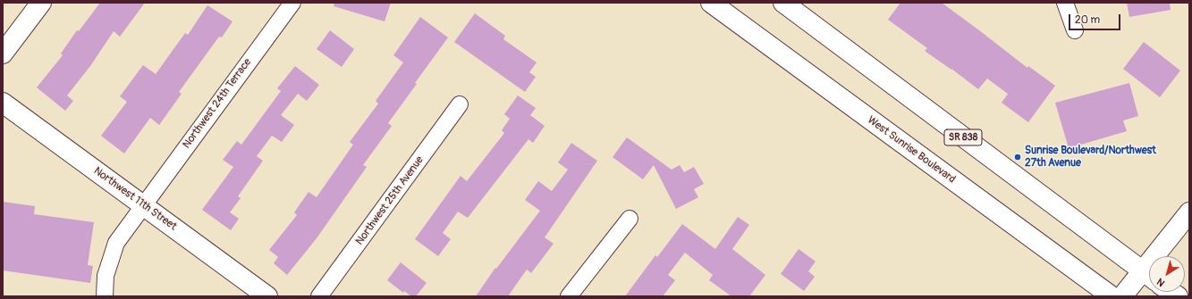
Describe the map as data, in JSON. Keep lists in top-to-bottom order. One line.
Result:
{"streets":{"main road":["SR 838","West Sunrise Boulevard","Northwest 11th Street"],"street":["Northwest 24th Terrace","Northwest 25th Avenue"]},"crossings":[["Northwest 24th Terrace","Northwest 11th Street"]],"places":["Sunrise Boulevard/Northwest 27th Avenue"],"scale_bar":"20 m","north":"bottom left"}
